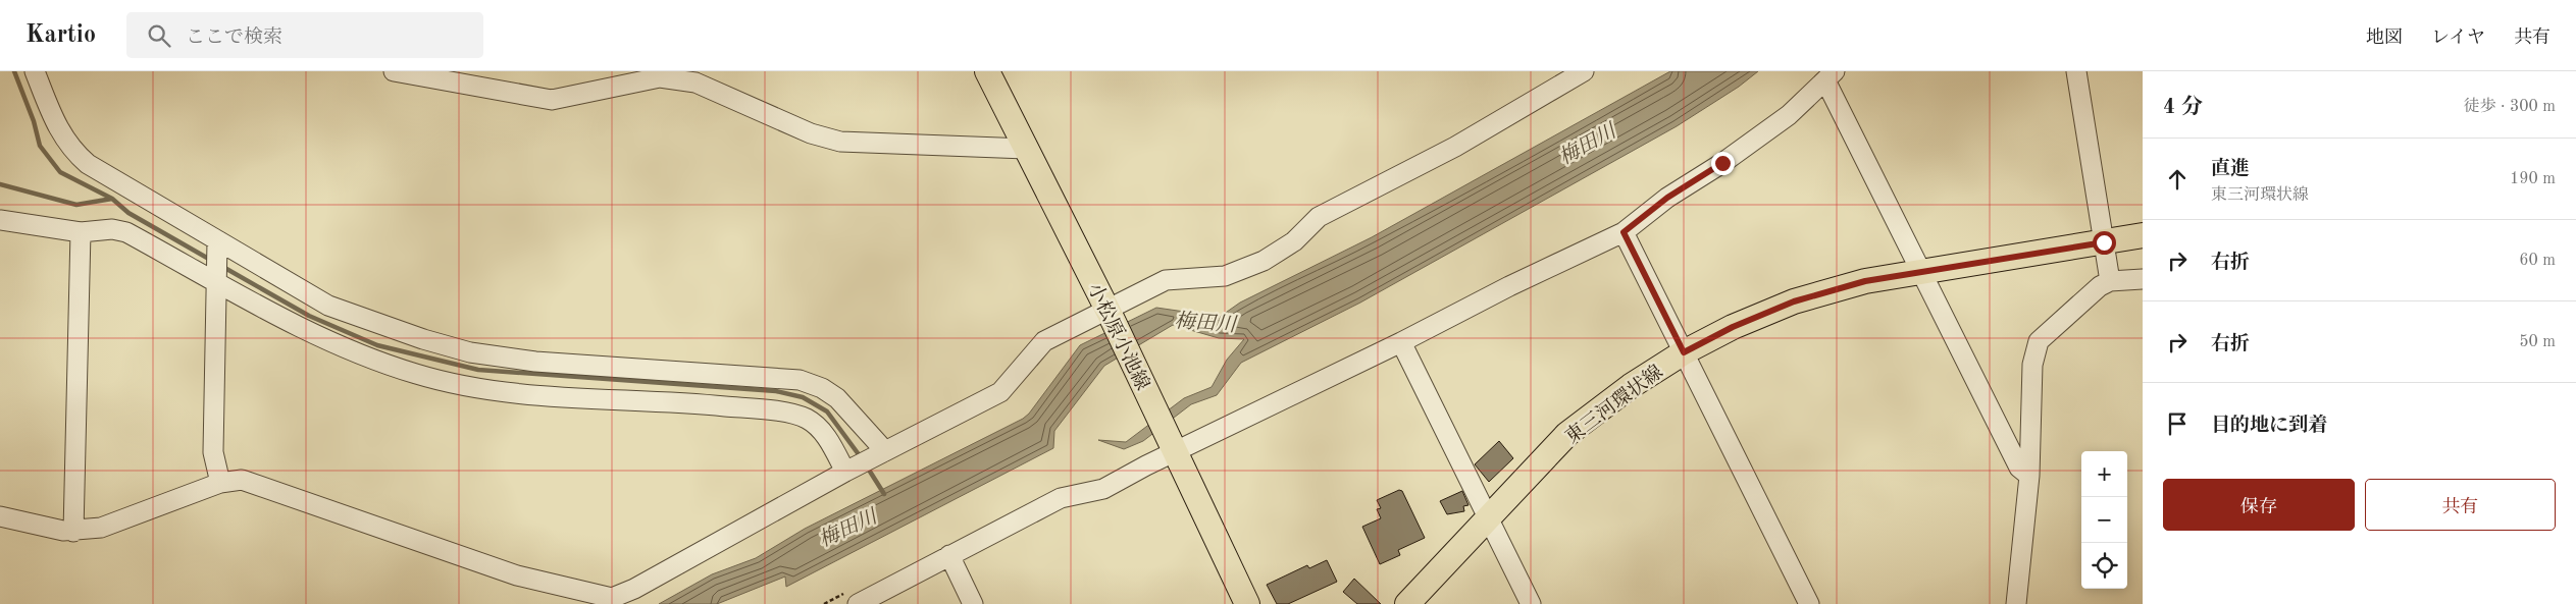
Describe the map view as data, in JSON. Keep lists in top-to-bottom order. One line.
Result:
{"streets":{"main road":["小松原小池線","東三河環状線"]},"water":["梅田川"],"page":{"header":"Kartio","search":"ここで検索","nav":["地図","レイヤ","共有"],"heading":["4 分","徒歩 · 300 m"],"list":[["直進","東三河環状線","190 m"],["右折","60 m"],["右折","50 m"],"目的地に到着"],"map_buttons":["+","−"],"buttons":["保存","共有"]}}
